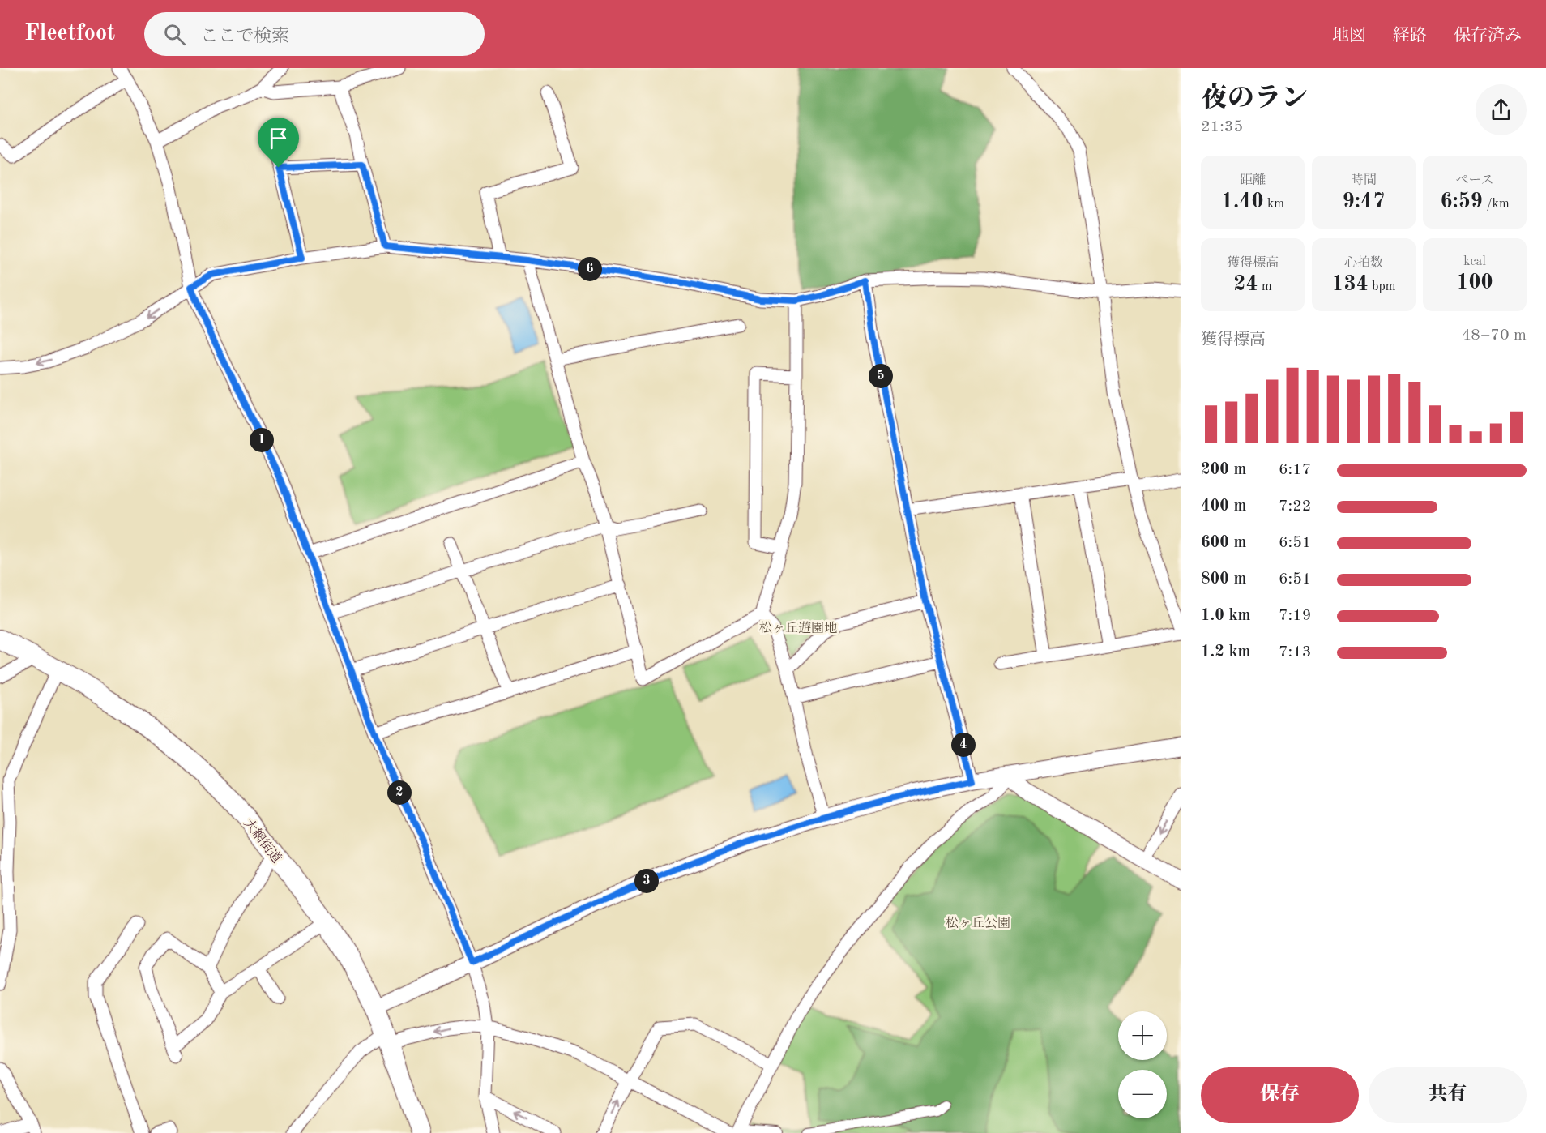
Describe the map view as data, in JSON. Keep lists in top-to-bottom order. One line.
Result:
{"streets":{"main road":["大網街道"]},"parks":["松ヶ丘遊園地","松ヶ丘公園"],"page":{"header":"Fleetfoot","search":"ここで検索","nav":["地図","経路","保存済み"],"heading":["夜のラン","21:35"],"stats":[["距離","1.40 km"],["時間","9:47"],["ペース","6:59 /km"],["獲得標高","24 m"],["心拍数","134 bpm"],["kcal","100"]],"pins":["6","5","1","4","2","3"],"chart":["獲得標高","48–70 m"],"list":[{"name":"200 m","note":"6:17"},{"name":"400 m","note":"7:22"},{"name":"600 m","note":"6:51"},{"name":"800 m","note":"6:51"},{"name":"1.0 km","note":"7:19"},{"name":"1.2 km","note":"7:13"}],"map_buttons":["+","−"],"buttons":["保存","共有"]}}
